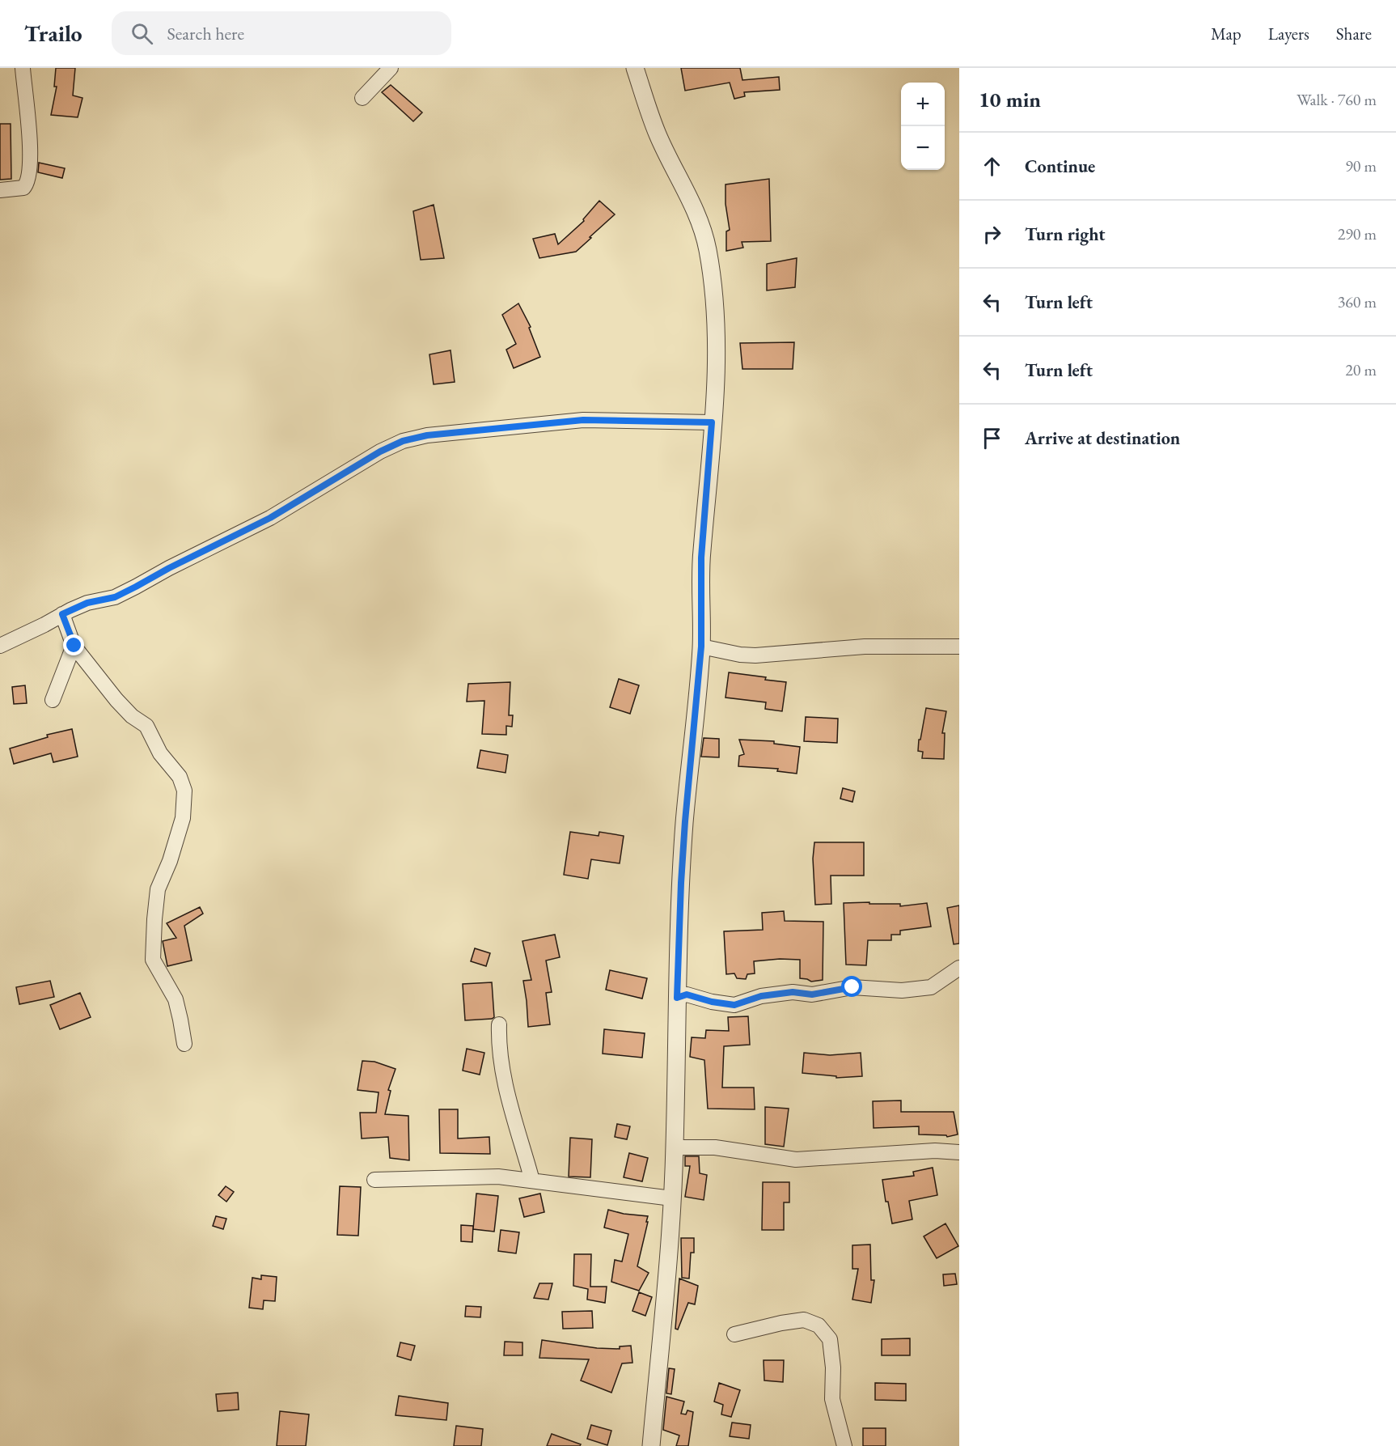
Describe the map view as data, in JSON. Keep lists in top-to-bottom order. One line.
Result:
{"page":{"header":"Trailo","search":"Search here","nav":["Map","Layers","Share"],"heading":["10 min","Walk · 760 m"],"map_buttons":["+","−"],"list":[["Continue","90 m"],["Turn right","290 m"],["Turn left","360 m"],["Turn left","20 m"],"Arrive at destination"]}}
